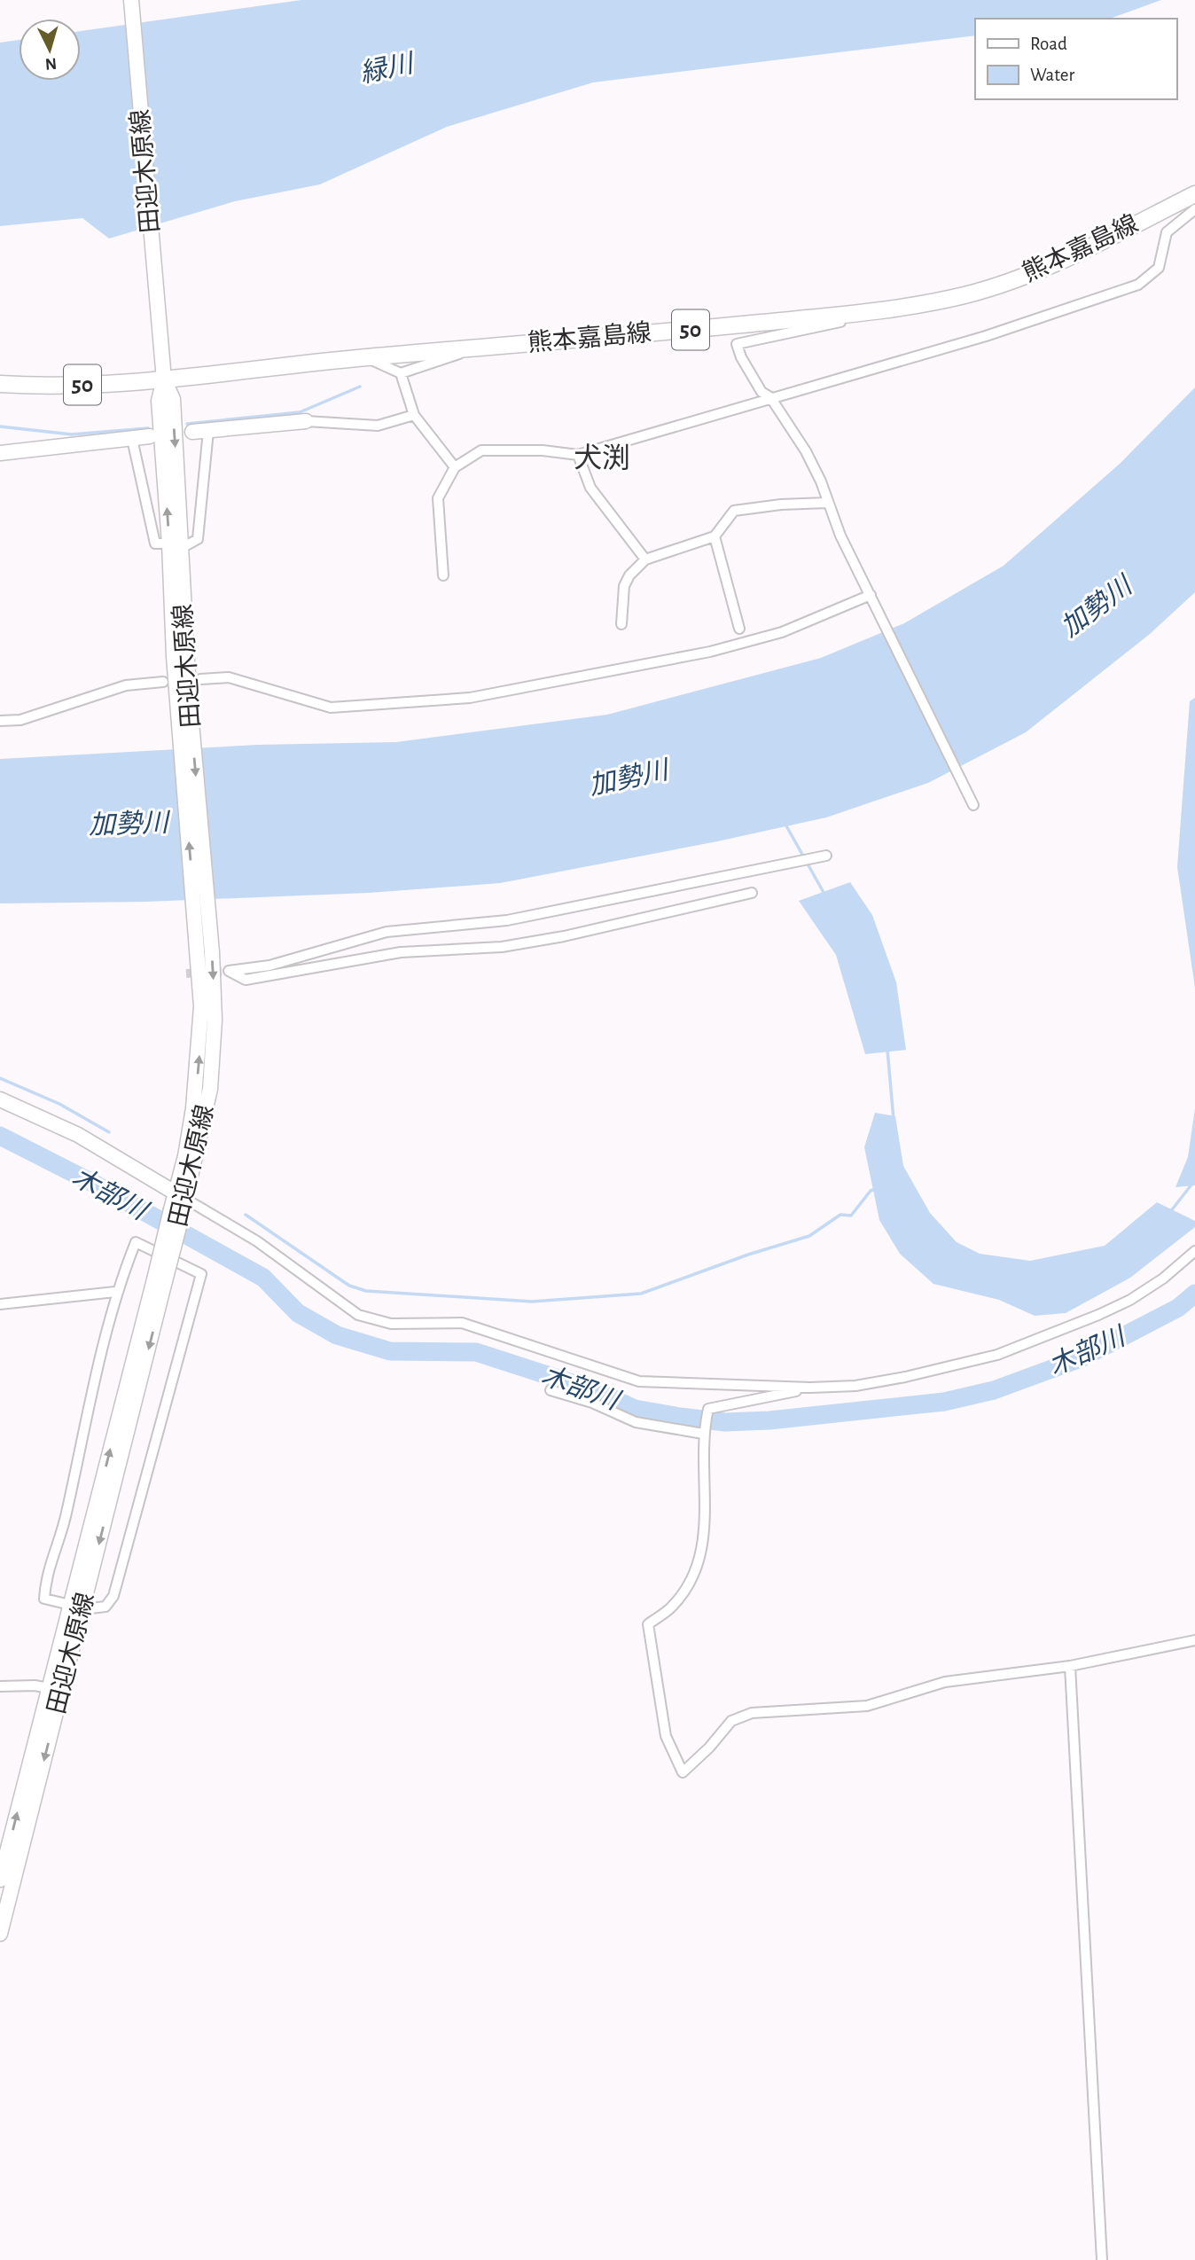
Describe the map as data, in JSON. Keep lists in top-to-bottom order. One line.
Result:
{"streets":{"main road":["田迎木原線","熊本嘉島線","50"]},"crossings":[["田迎木原線","熊本嘉島線"]],"districts":["犬渕"],"water":["緑川","加勢川","木部川"],"legend":["Road","Water"],"north":"bottom"}
